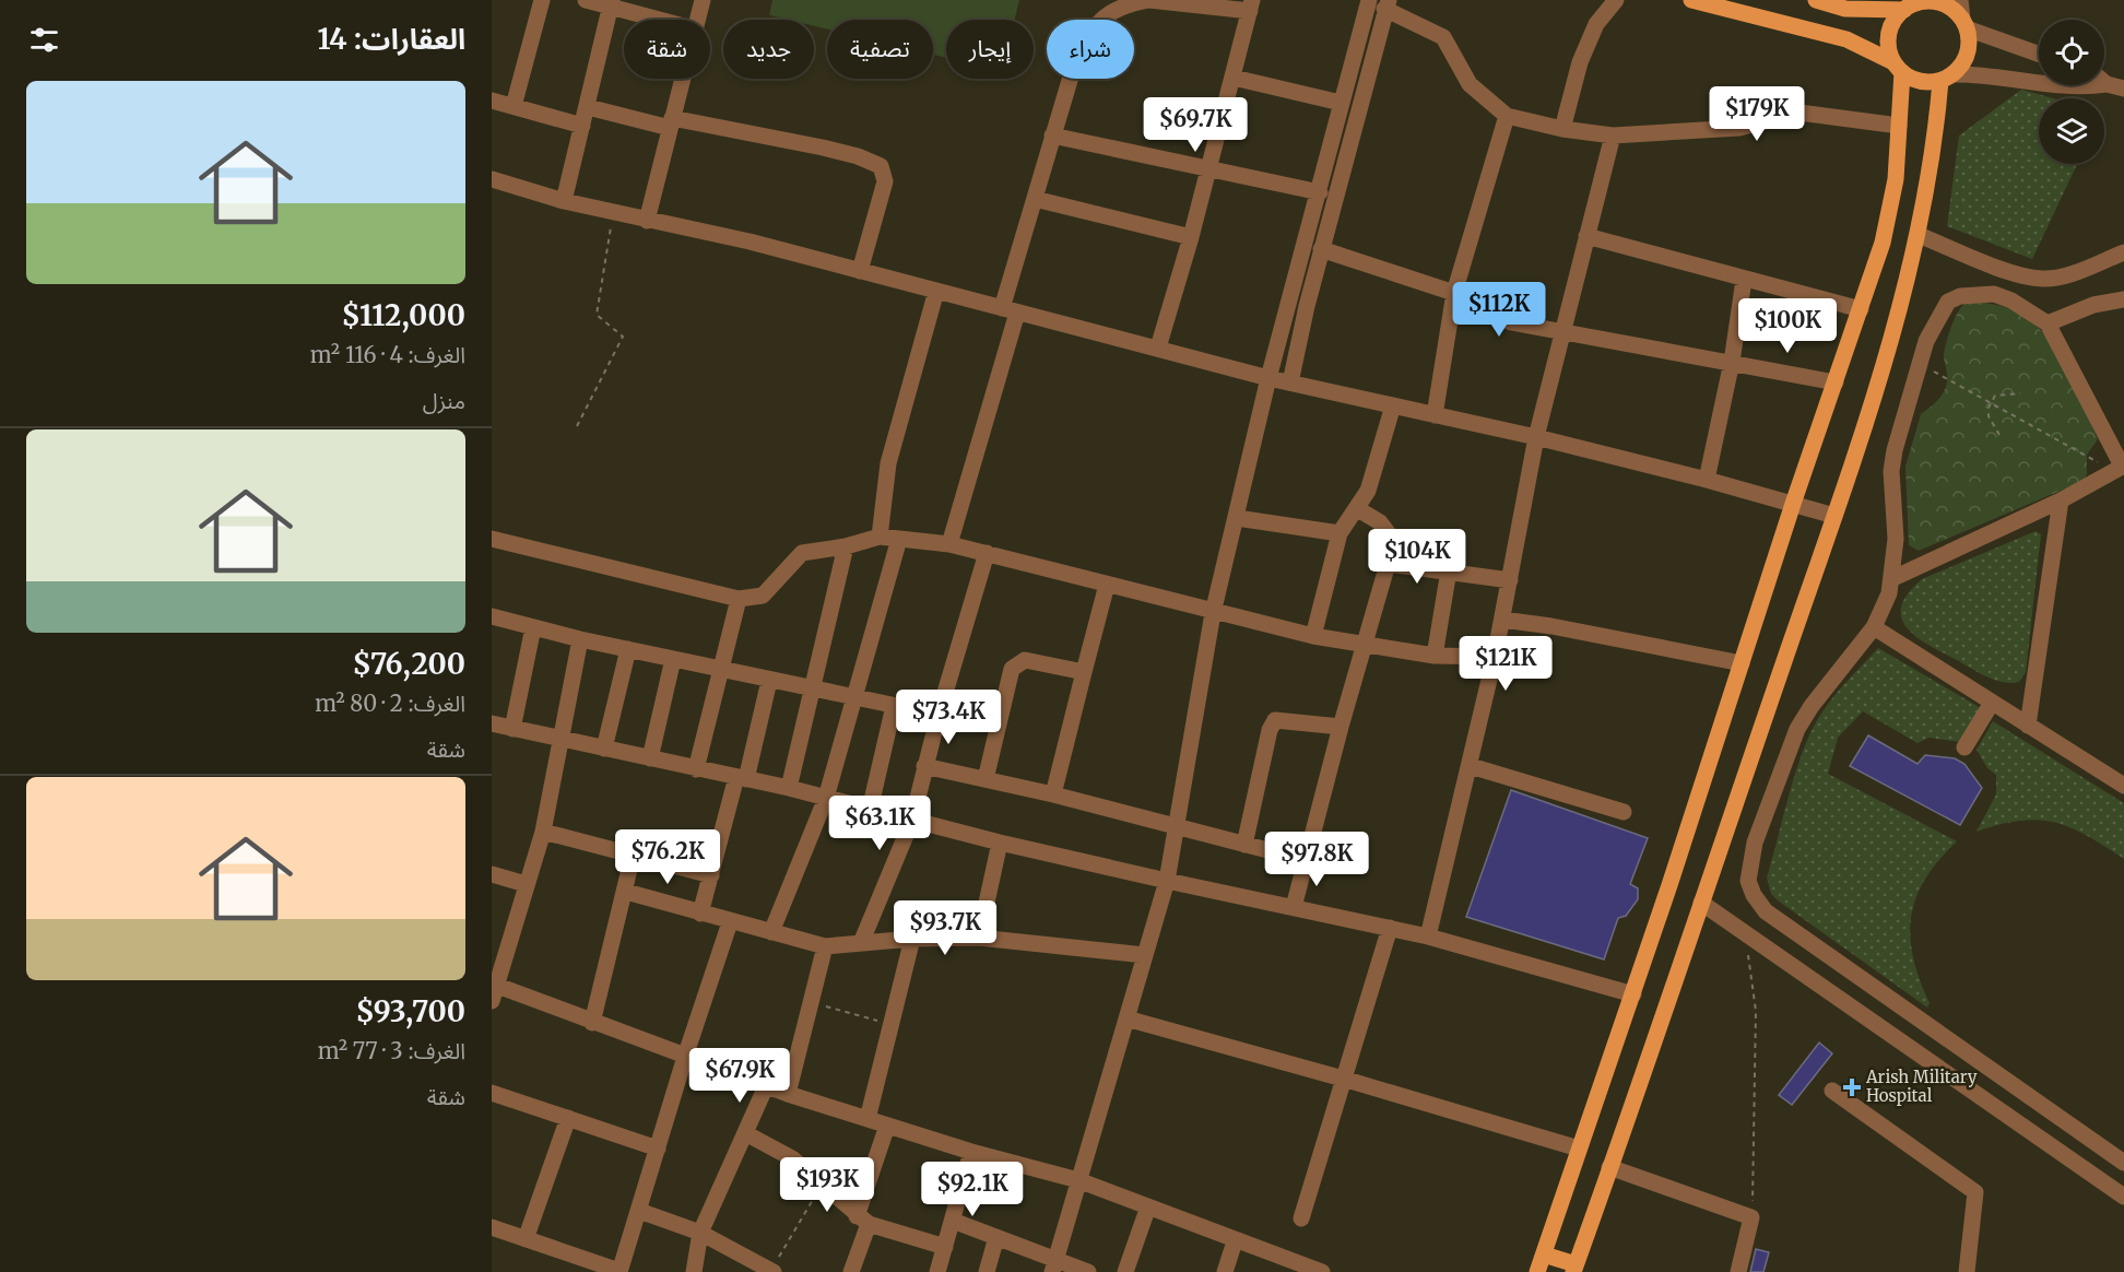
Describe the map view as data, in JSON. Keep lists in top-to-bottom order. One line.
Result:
{"places":{"health":["Arish Military Hospital"]},"page":{"heading":"العقارات: 14","chip":["شراء","إيجار","تصفية","جديد","شقة"],"list":[{"name":"$112,000","note":"الغرف: 4 · 116 m² · منزل"},{"name":"$76,200","note":"الغرف: 2 · 80 m² · شقة"},{"name":"$93,700","note":"الغرف: 3 · 77 m² · شقة"}],"price":["$179K","$69.7K","$112K","$100K","$104K","$121K","$73.4K","$63.1K","$76.2K","$97.8K","$93.7K","$67.9K","$193K","$92.1K"]}}
